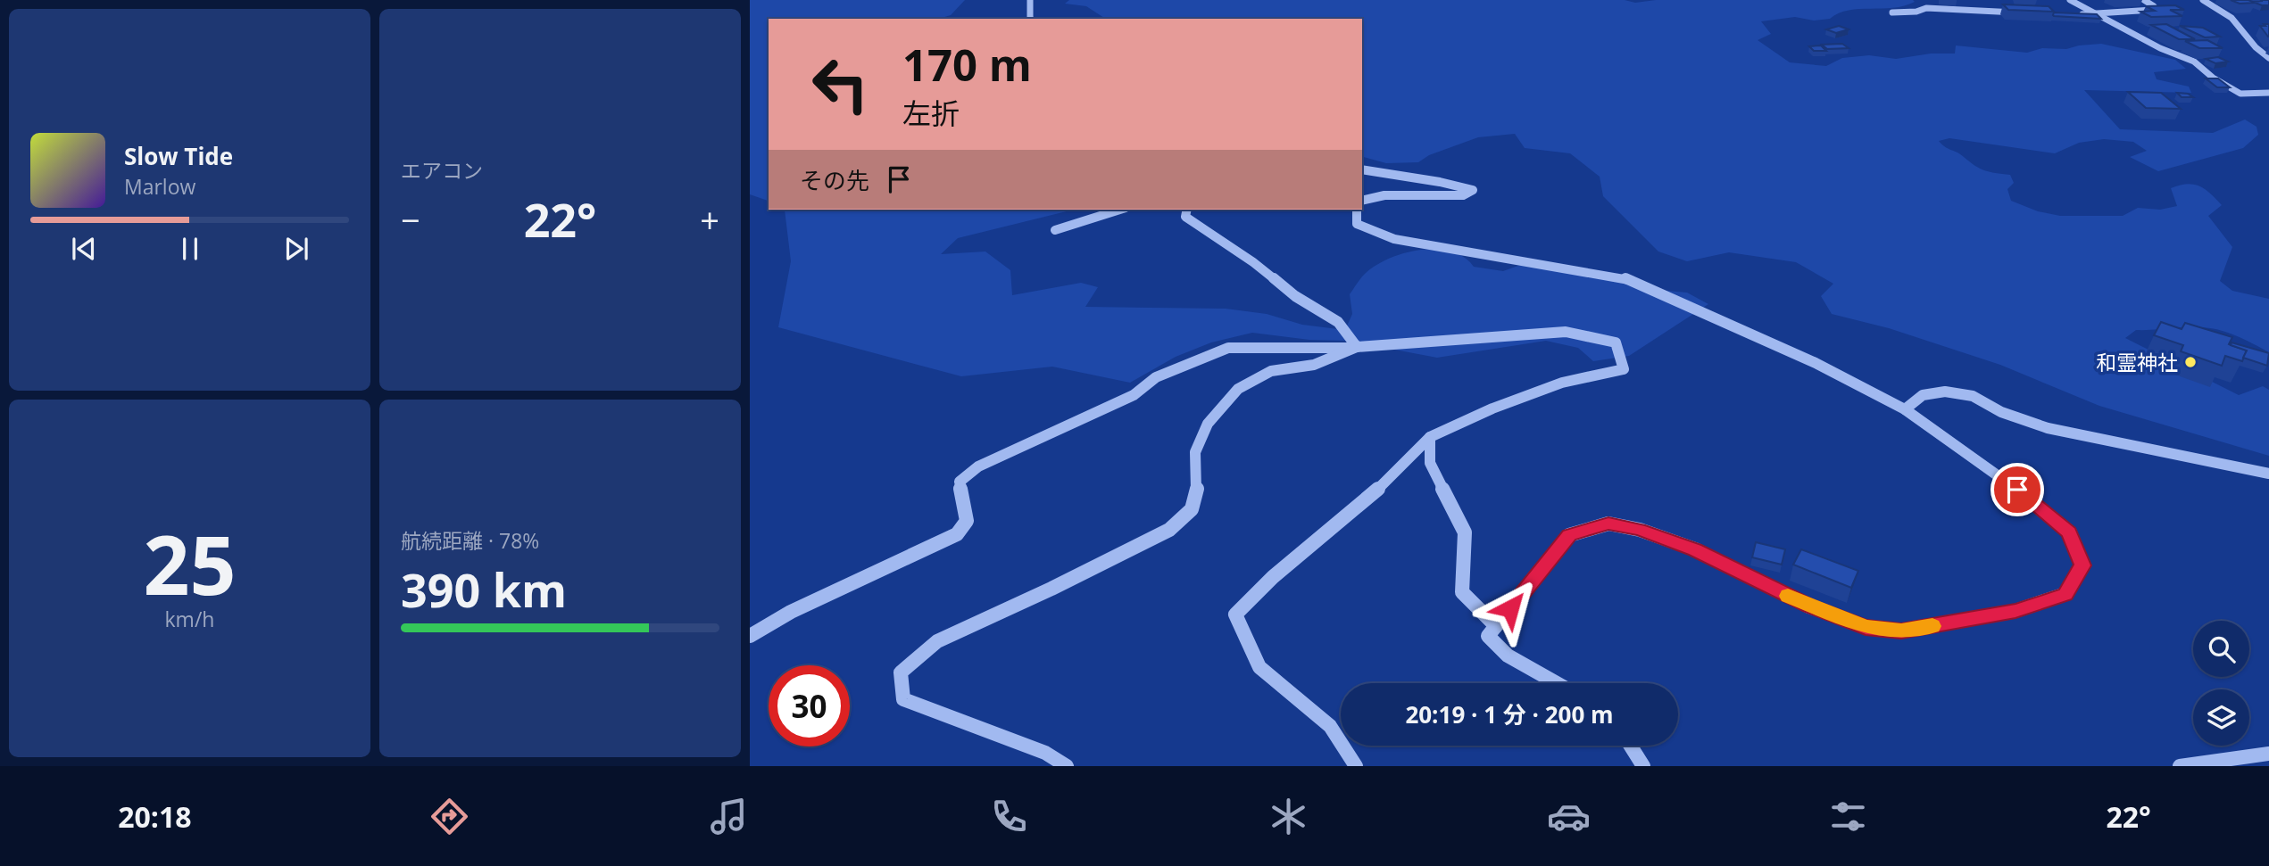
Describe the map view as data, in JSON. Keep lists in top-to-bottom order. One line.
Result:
{"places":["和霊神社"],"page":{"tile":["エアコン",["25","km/h"],["航続距離 · 78%","390 km"]],"turn":["170 m","左折"],"song":["Slow Tide","Marlow"],"then":"その先","heat":["−","22°","+"],"limit":"30","trip":"20:19 · 1 分 · 200 m","tabs":["20:18","22°"]}}
